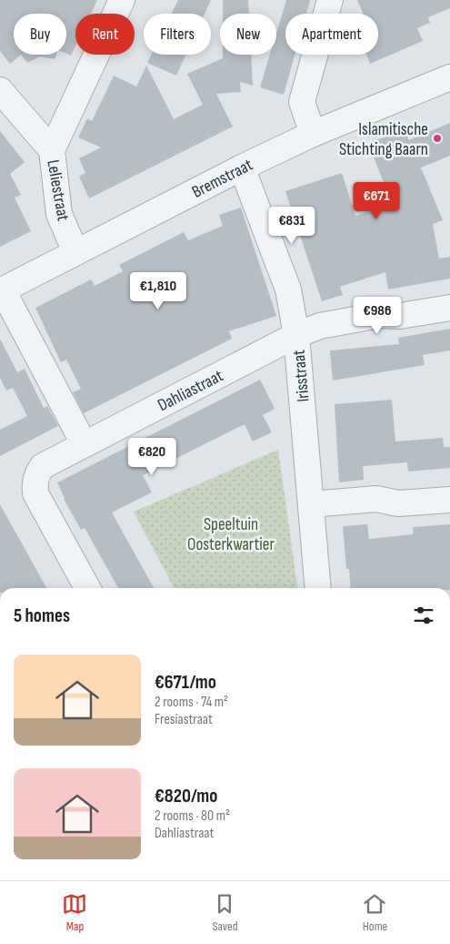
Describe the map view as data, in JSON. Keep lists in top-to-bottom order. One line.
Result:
{"streets":{"street":["Bremstraat","Leliestraat","Irisstraat","Dahliastraat"]},"crossings":[["Bremstraat","Leliestraat"],["Bremstraat","Irisstraat"],["Irisstraat","Dahliastraat"]],"parks":["Speeltuin Oosterkwartier"],"places":["Islamitische Stichting Baarn"],"page":{"chip":["Buy","Rent","Filters","New","Apartment"],"price":["€671","€831","€1,810","€986","€820"],"heading":"5 homes","list":[{"name":"€671/mo","note":"2 rooms · 74 m² · Fresiastraat"},{"name":"€820/mo","note":"2 rooms · 80 m² · Dahliastraat"}],"tabs":["Map","Saved","Home"]}}
